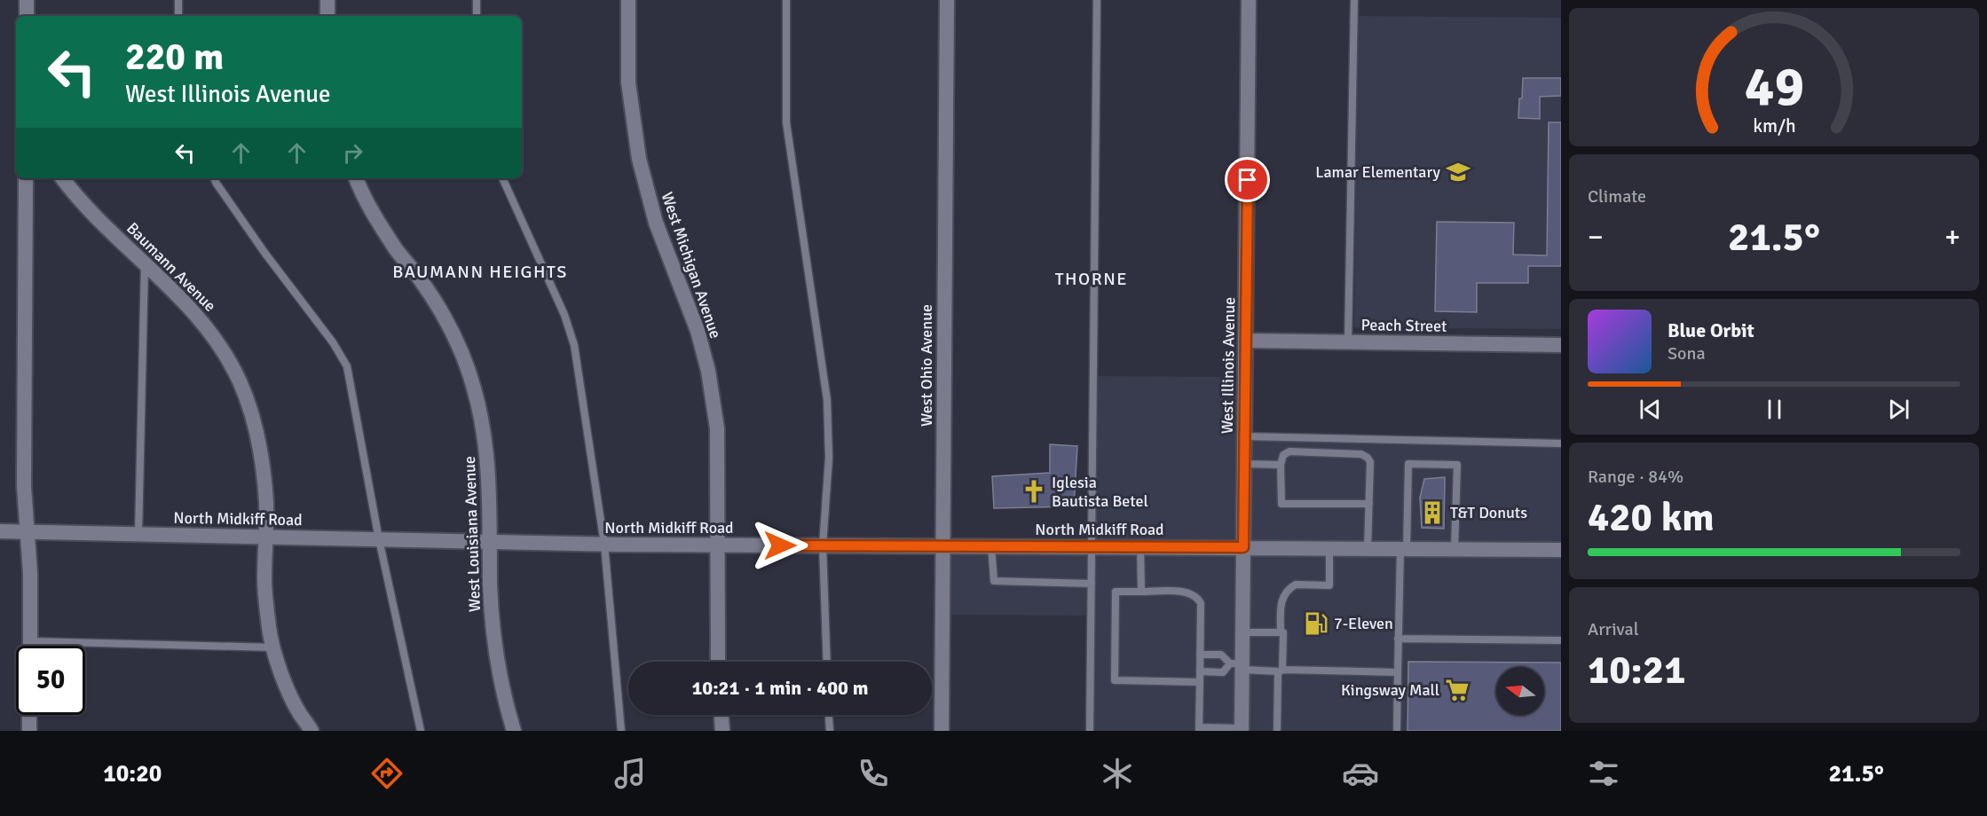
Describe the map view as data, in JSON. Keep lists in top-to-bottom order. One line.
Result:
{"streets":{"street":["West Michigan Avenue","Baumann Avenue","Peach Street","West Ohio Avenue","West Illinois Avenue","North Midkiff Road","West Louisiana Avenue"]},"crossings":[["West Michigan Avenue","North Midkiff Road"],["Baumann Avenue","North Midkiff Road"],["Peach Street","West Illinois Avenue"],["West Ohio Avenue","North Midkiff Road"],["West Illinois Avenue","North Midkiff Road"],["North Midkiff Road","West Louisiana Avenue"]],"districts":["BAUMANN HEIGHTS","THORNE"],"places":{"school or university":["Lamar Elementary"],"church":["Iglesia Bautista Betel"],"building":["T&T Donuts"],"fuel station":["7-Eleven"],"supermarket":["Kingsway Mall"]},"north":"left","page":{"turn":["220 m","West Illinois Avenue"],"tile":["Climate",["Range · 84%","420 km"],["Arrival","10:21"]],"heat":["−","21.5°","+"],"song":["Blue Orbit","Sona"],"limit":"50","trip":"10:21 · 1 min · 400 m","tabs":["10:20","21.5°"],"gauge":["49","km/h"]}}
